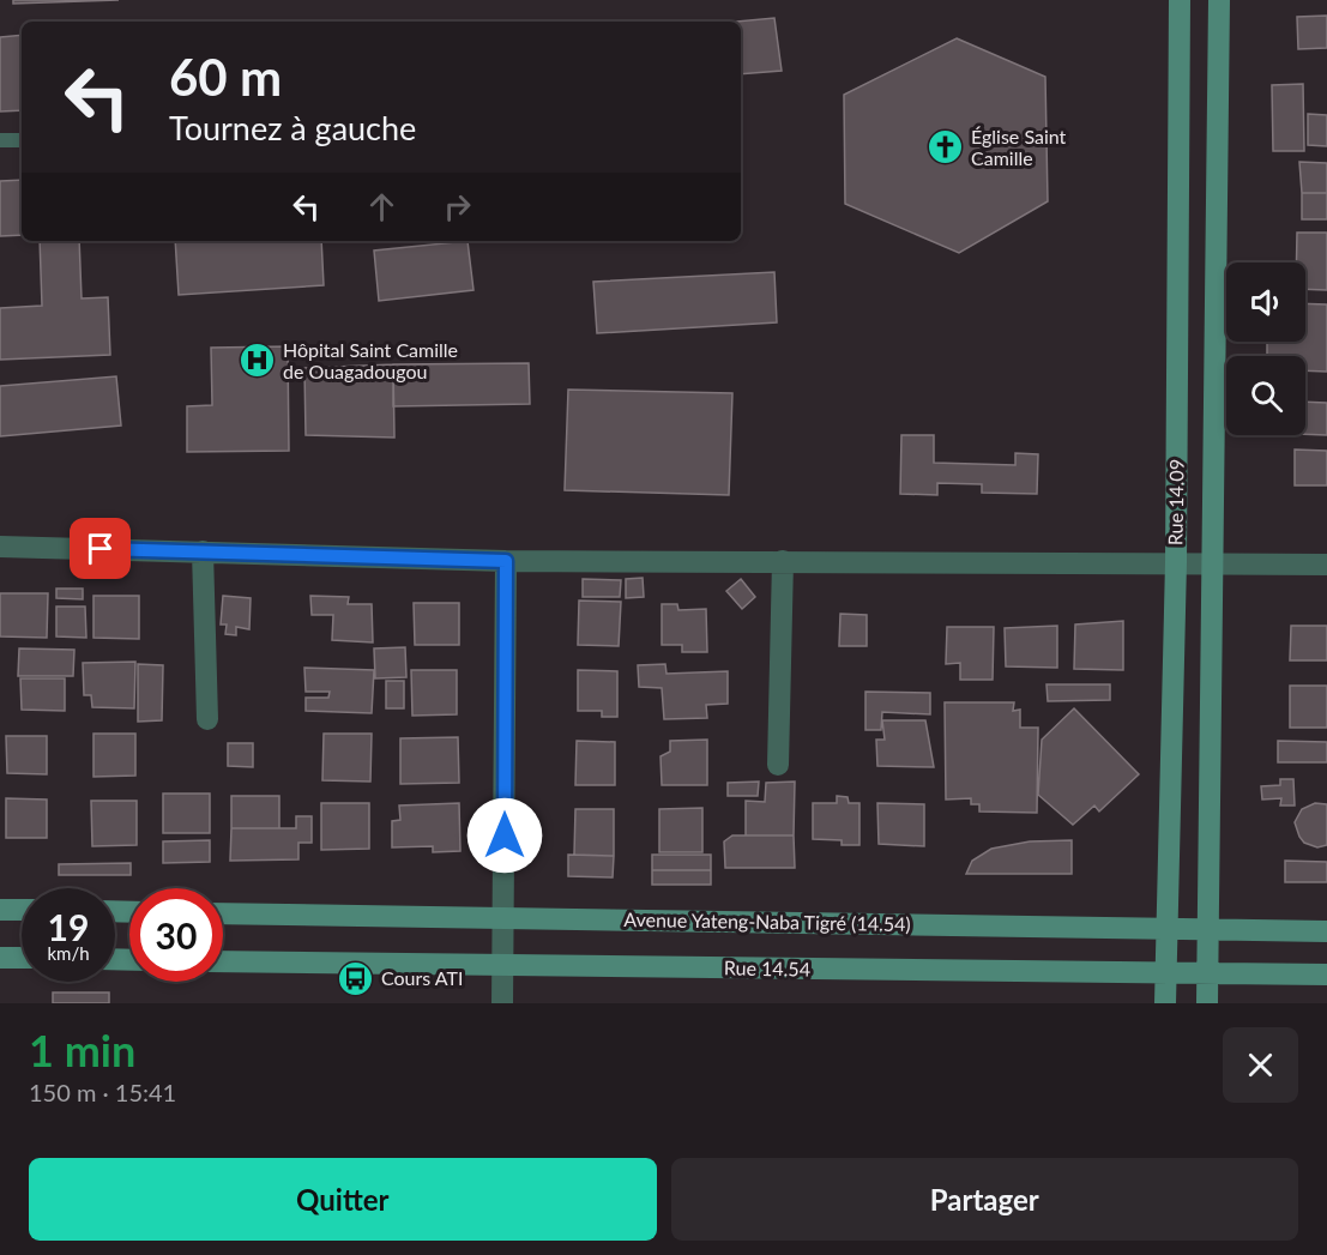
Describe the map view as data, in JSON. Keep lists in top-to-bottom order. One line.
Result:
{"streets":{"main road":["Rue 14.09","Avenue Yateng-Naba Tigré (14.54)","Rue 14.54"]},"crossings":[["Rue 14.09","Avenue Yateng-Naba Tigré (14.54)"],["Rue 14.09","Rue 14.54"]],"places":{"church":["Église Saint Camille"],"hospital":["Hôpital Saint Camille de Ouagadougou"],"bus stop":["Cours ATI"]},"page":{"turn":["60 m","Tournez à gauche"],"speed":"19 km/h","limit":"30","heading":["1 min","150 m · 15:41"],"buttons":["Quitter","Partager"]}}
